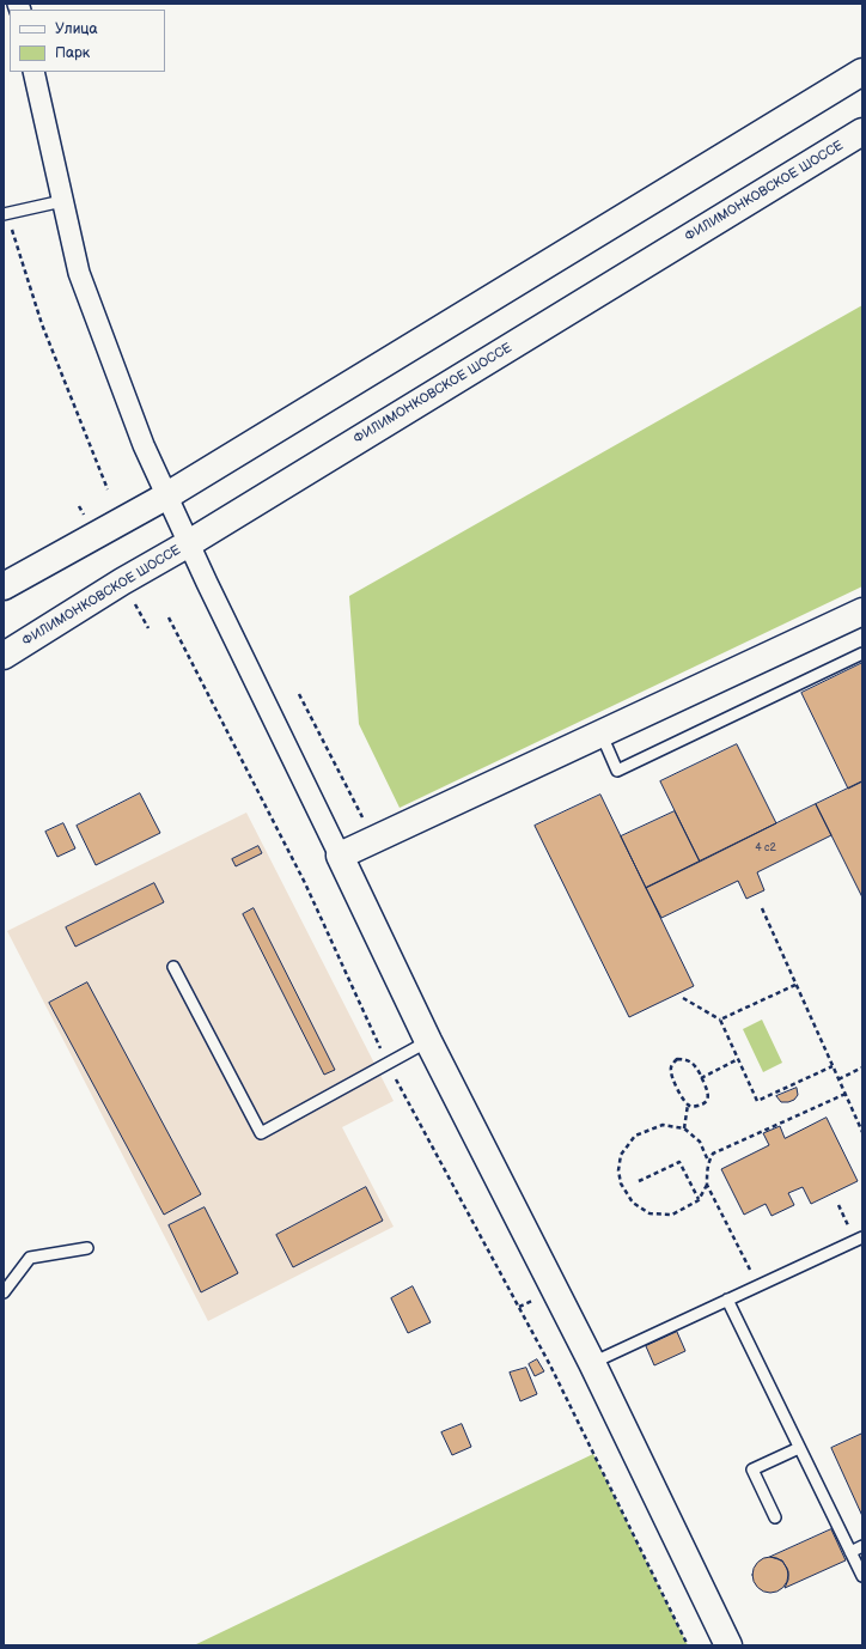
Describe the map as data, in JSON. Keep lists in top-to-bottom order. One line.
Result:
{"streets":{"main road":["ФИЛИМОНКОВСКОЕ ШОССЕ"]},"house_numbers":["4 с2"],"legend":["Улица","Парк"]}
